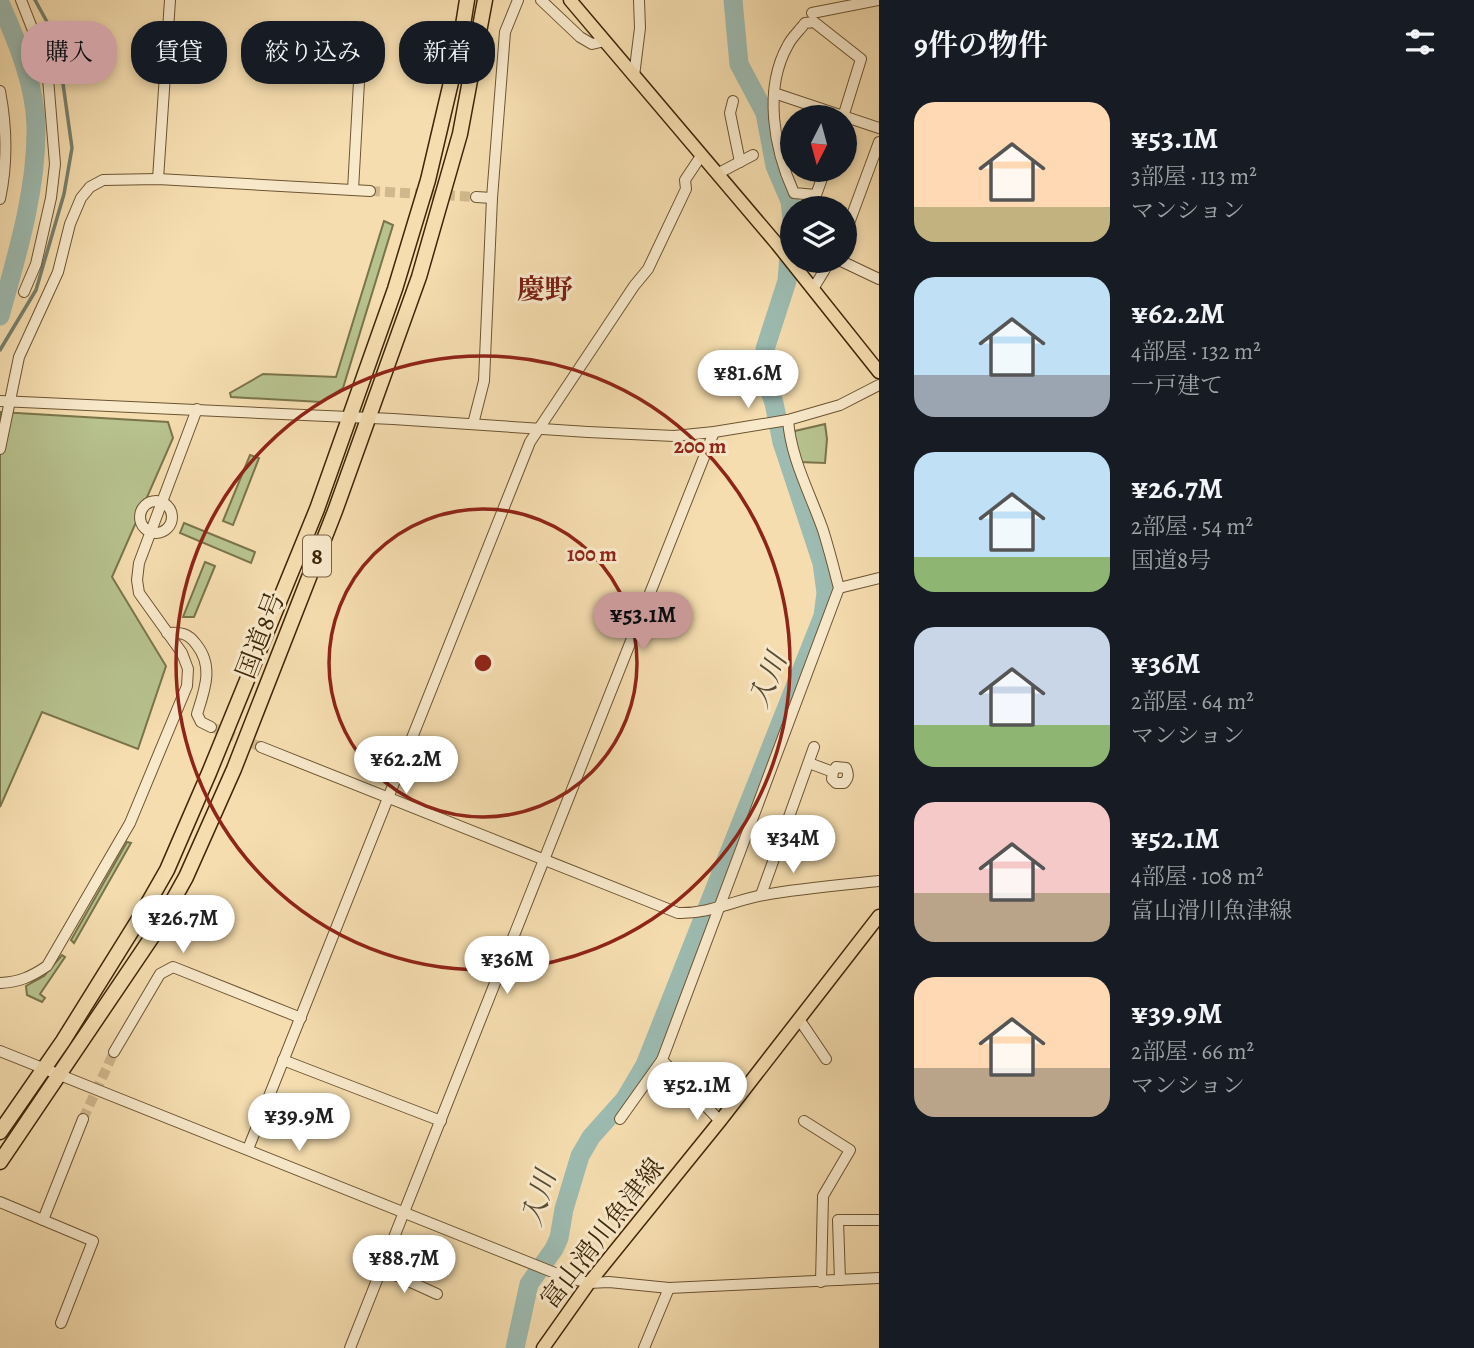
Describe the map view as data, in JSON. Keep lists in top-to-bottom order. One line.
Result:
{"streets":{"highway":["8","国道8号"],"main road":["富山滑川魚津線"]},"districts":["慶野"],"water":["入川"],"north":"bottom","page":{"heading":"9件の物件","chip":["購入","賃貸","絞り込み","新着"],"list":[{"name":"¥53.1M","note":"3部屋 · 113 m² · マンション"},{"name":"¥62.2M","note":"4部屋 · 132 m² · 一戸建て"},{"name":"¥26.7M","note":"2部屋 · 54 m² · 国道8号"},{"name":"¥36M","note":"2部屋 · 64 m² · マンション"},{"name":"¥52.1M","note":"4部屋 · 108 m² · 富山滑川魚津線"},{"name":"¥39.9M","note":"2部屋 · 66 m² · マンション"}],"price":["¥81.6M","¥53.1M","¥62.2M","¥34M","¥26.7M","¥36M","¥52.1M","¥39.9M","¥88.7M"]},"rings":["200 m","100 m"]}
